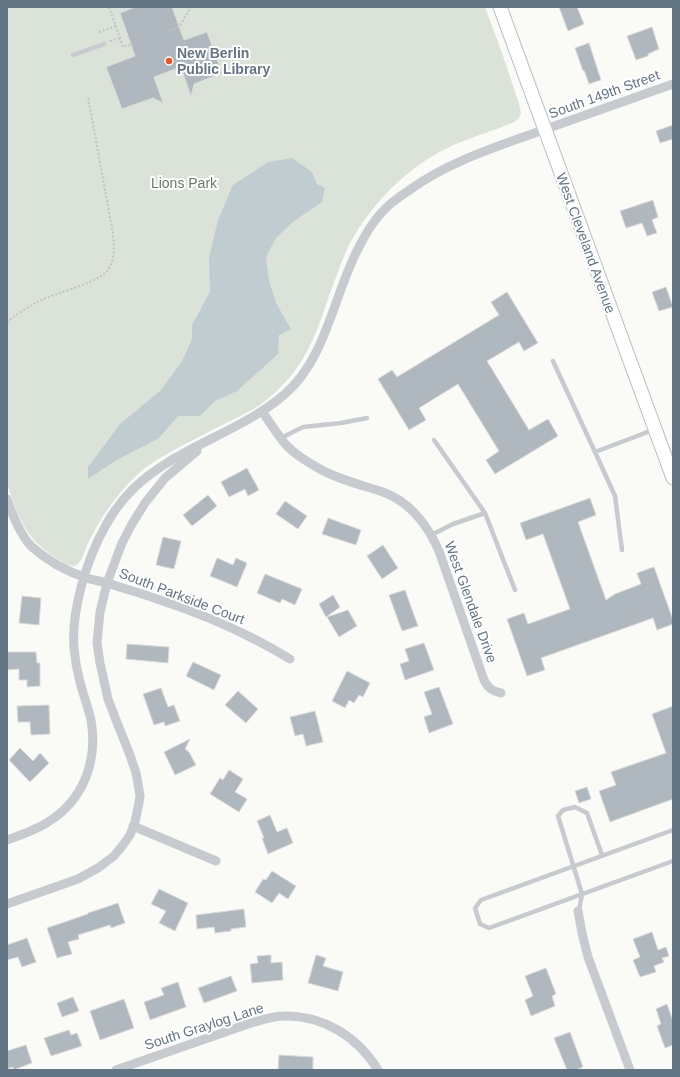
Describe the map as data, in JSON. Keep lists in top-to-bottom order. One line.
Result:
{"streets":{"main road":["West Cleveland Avenue"],"street":["South 149th Street","South Parkside Court","West Glendale Drive","South Graylog Lane"]},"crossings":[["South 149th Street","West Cleveland Avenue"],["South 149th Street","West Glendale Drive"]],"parks":["Lions Park"],"places":["New Berlin Public Library"]}
